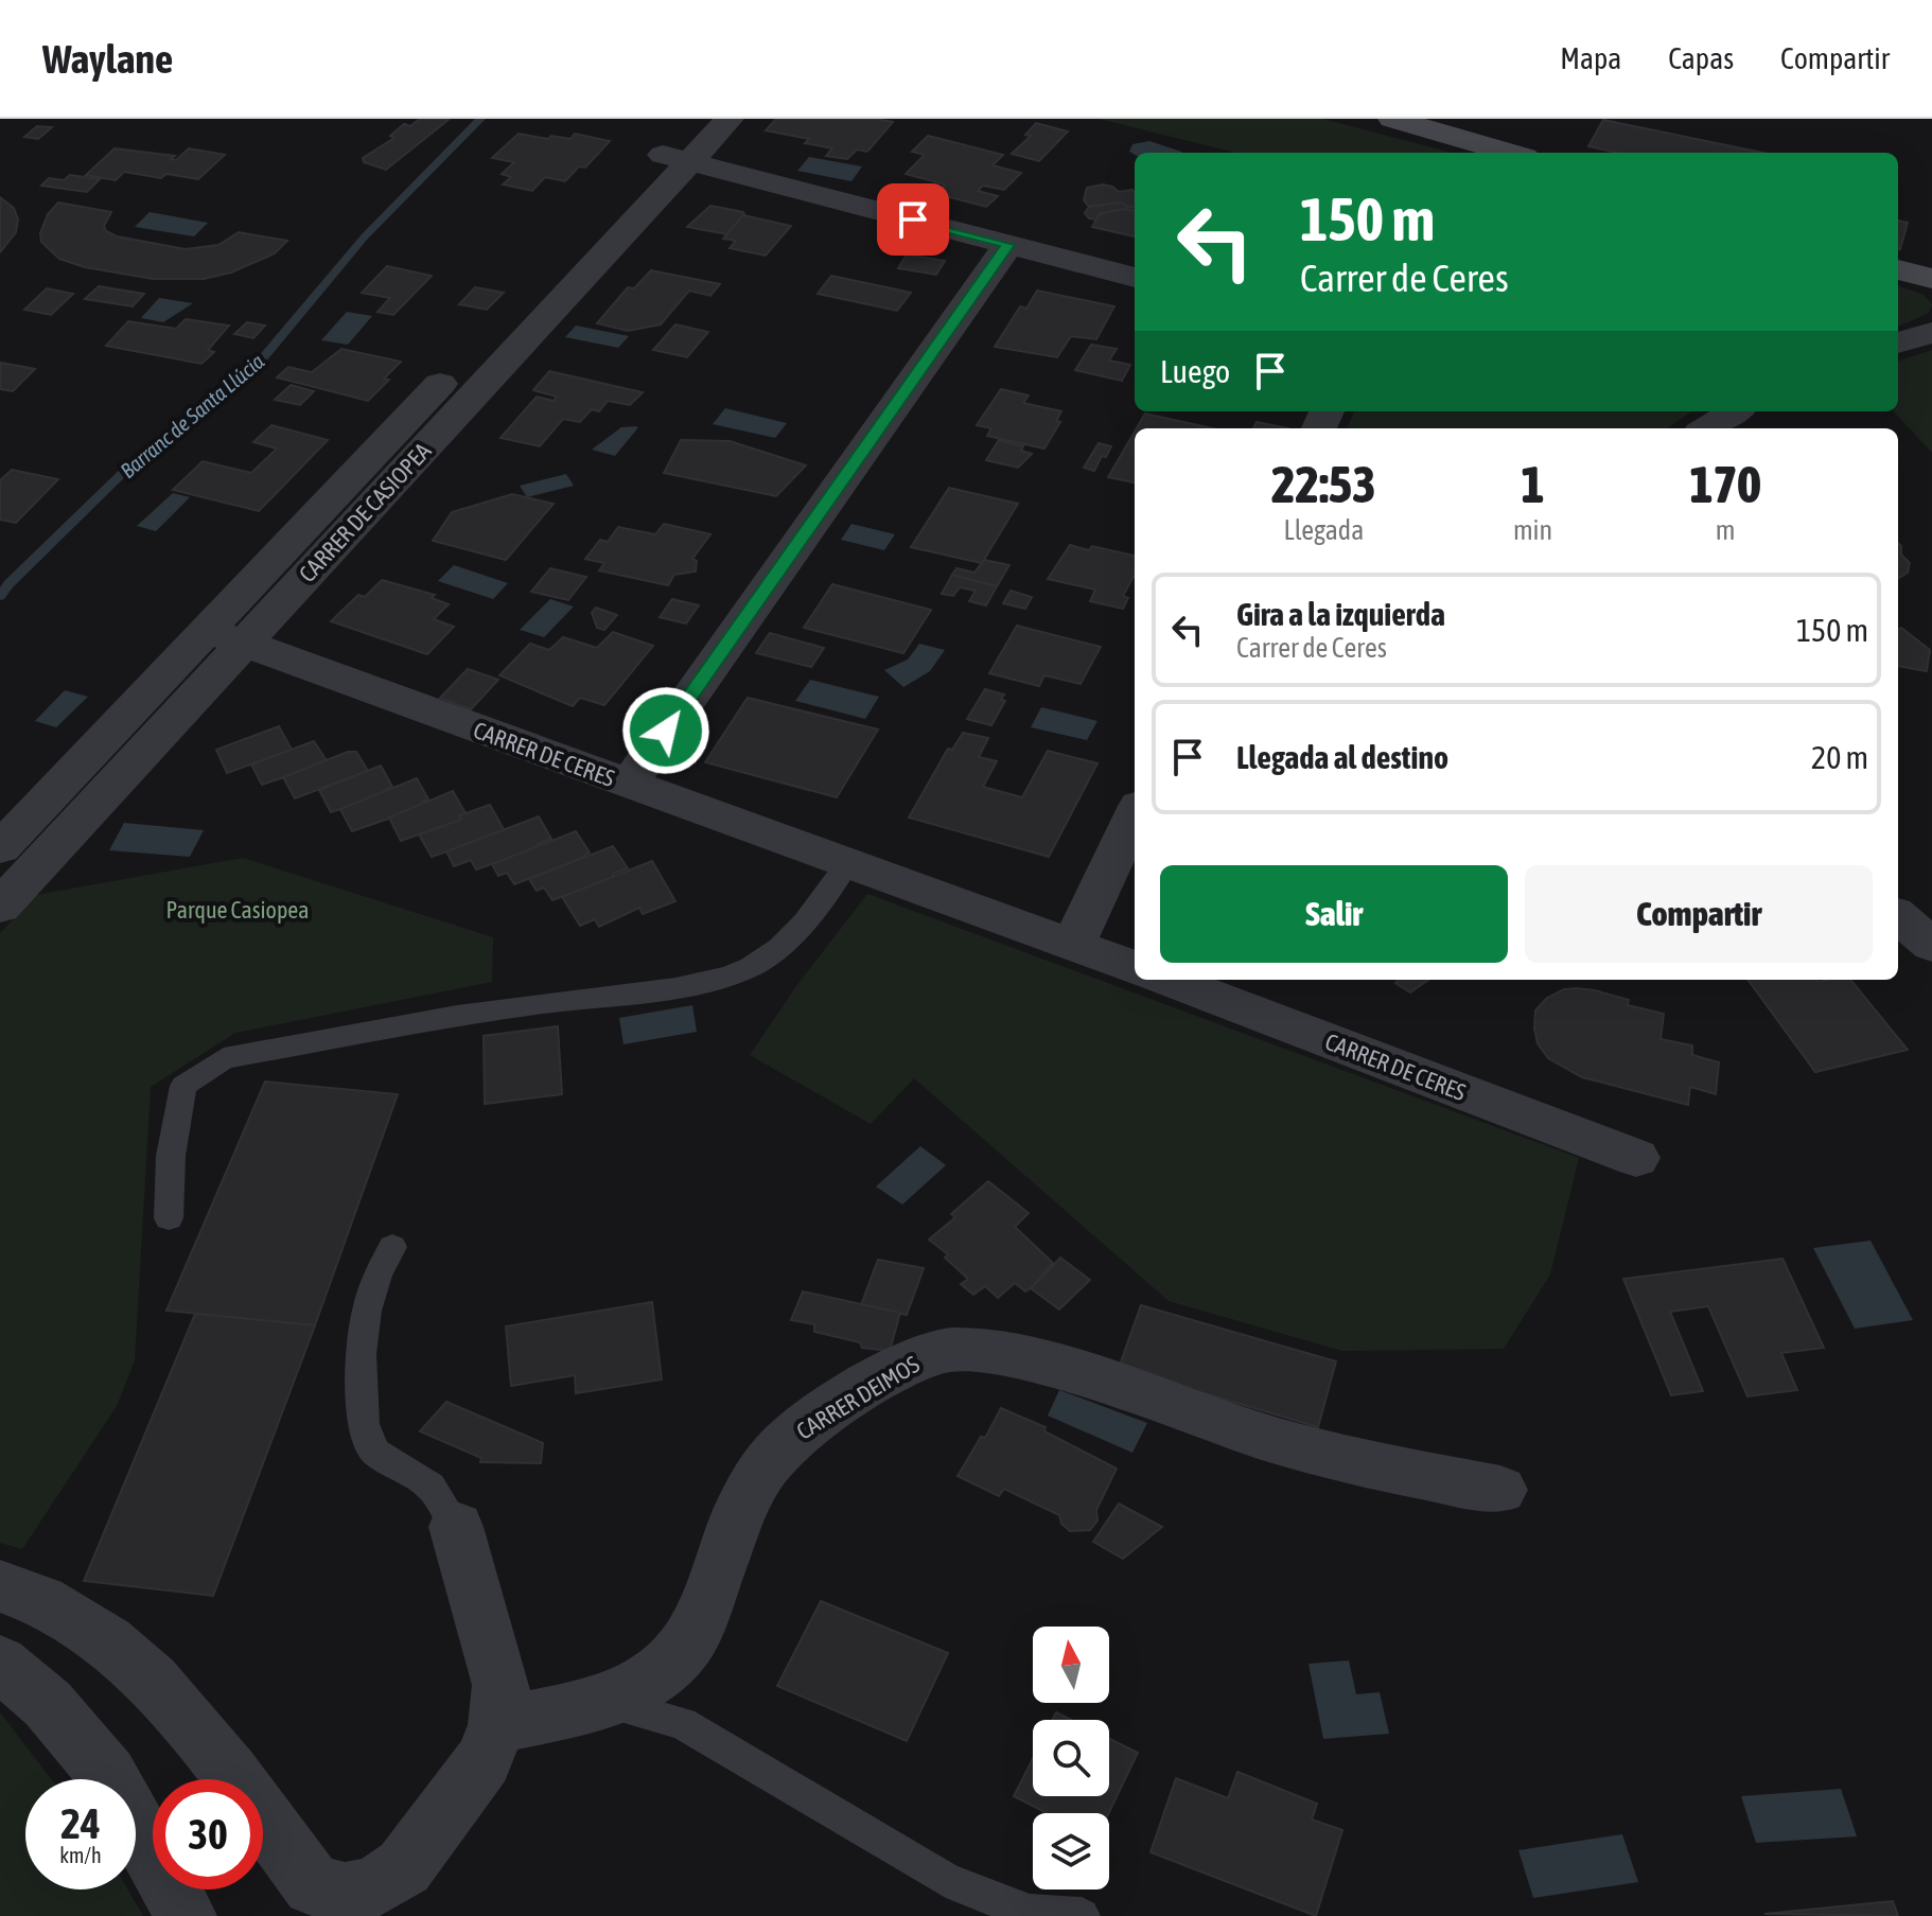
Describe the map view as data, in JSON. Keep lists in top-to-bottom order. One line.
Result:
{"streets":{"street":["CARRER DE CASIOPEA","CARRER DE CERES","CARRER DEIMOS"]},"crossings":[["CARRER DE CASIOPEA","CARRER DE CERES"]],"water":["Barranc de Santa Llúcia"],"parks":["Parque Casiopea"],"north":"top","page":{"header":"Waylane","nav":["Mapa","Capas","Compartir"],"turn":["150 m","Carrer de Ceres"],"then":"Luego","eta":["22:53","Llegada","1","min","170","m"],"list":[{"name":"Gira a la izquierda","note":"Carrer de Ceres","value":"150 m"},{"name":"Llegada al destino","value":"20 m"}],"buttons":["Salir","Compartir"],"speed":"24 km/h","limit":"30"}}
